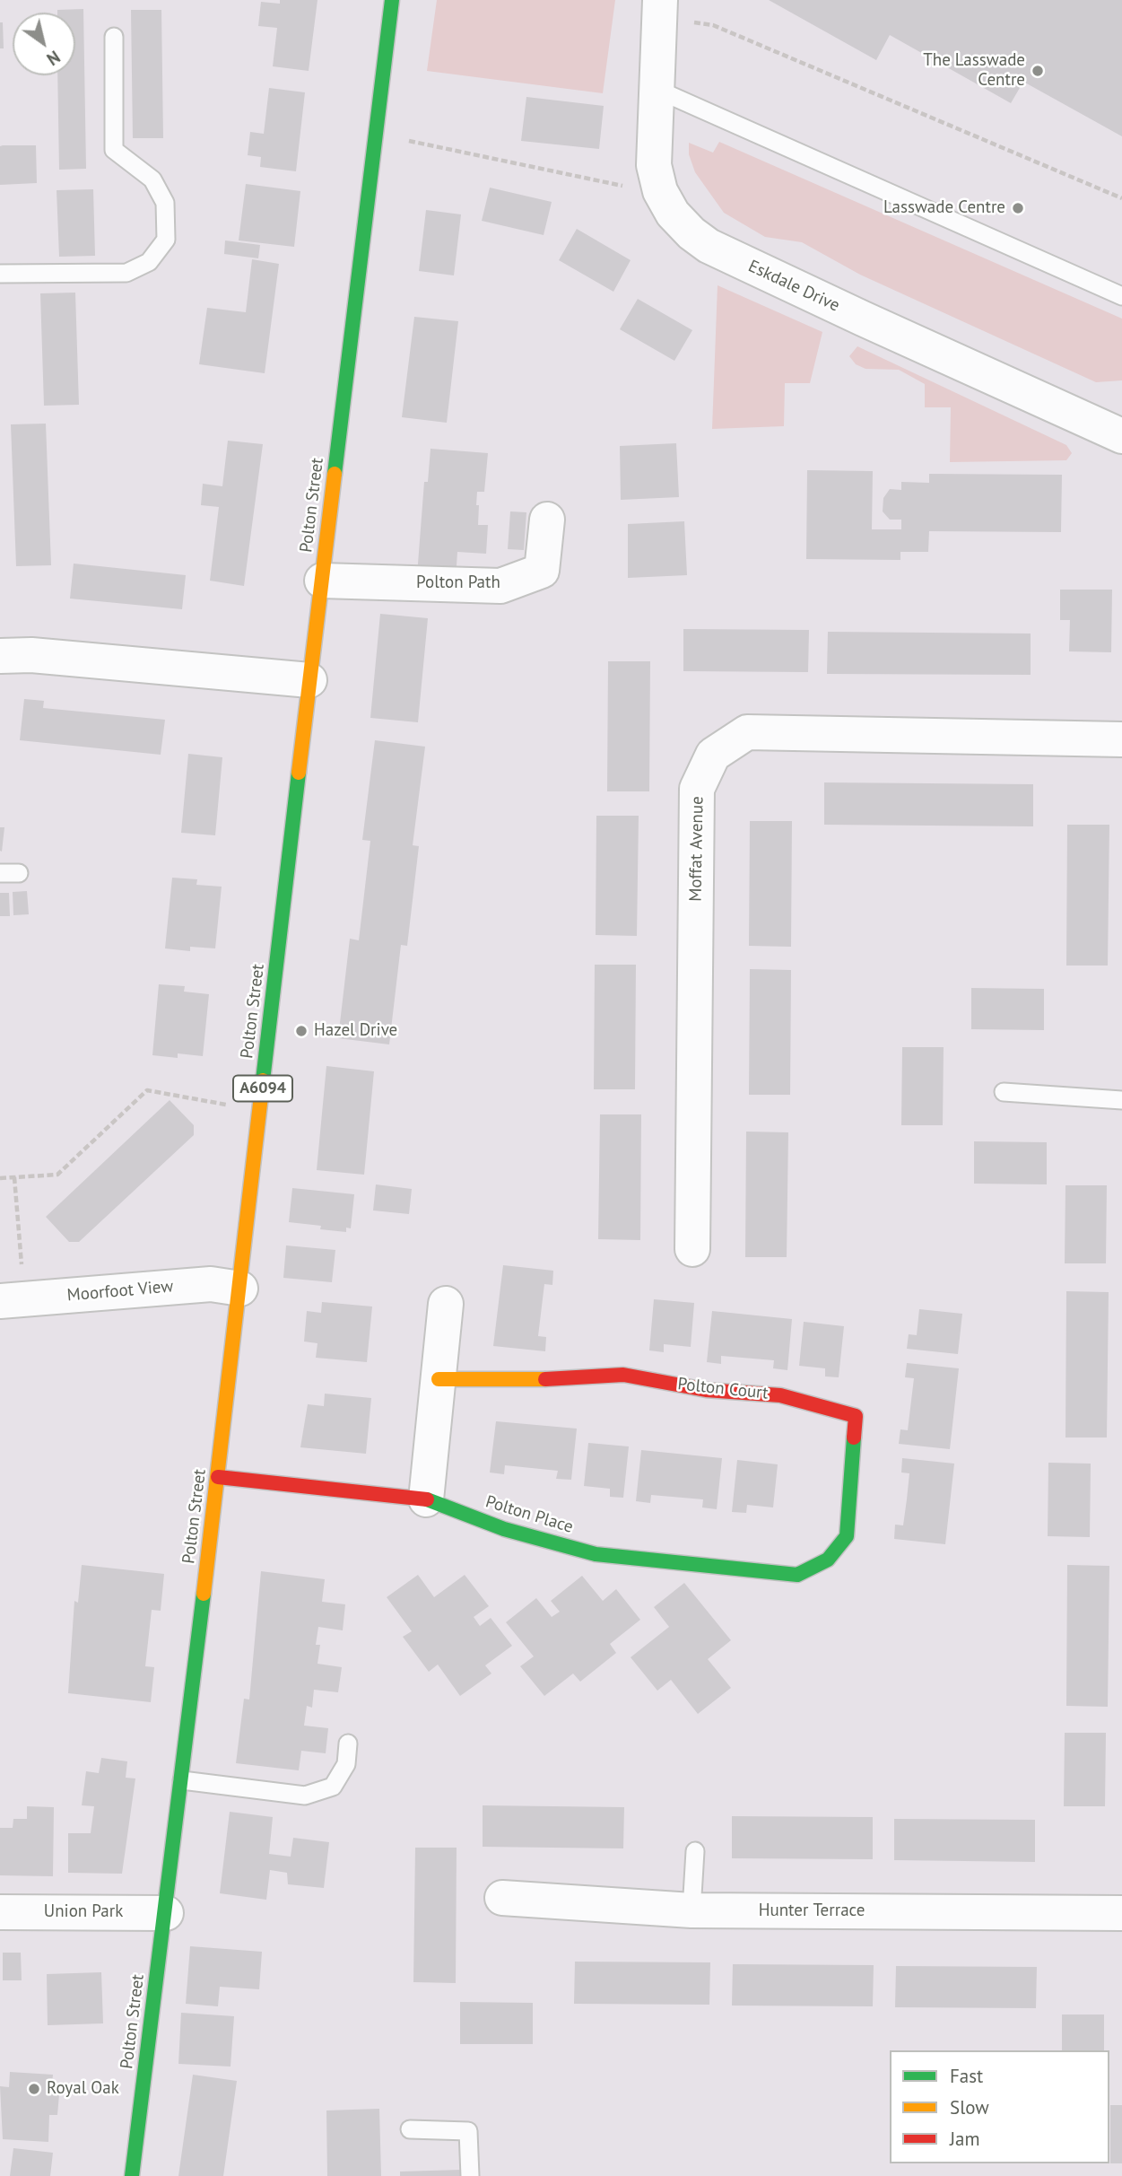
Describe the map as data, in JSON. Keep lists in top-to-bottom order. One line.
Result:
{"streets":{"main road":["Polton Street","A6094","Polton Court","Polton Place"],"street":["Eskdale Drive","Polton Path","Moffat Avenue","Moorfoot View","Hunter Terrace","Union Park"]},"crossings":[["Polton Street","Polton Path"],["Polton Street","Moorfoot View"],["Polton Street","Polton Place"],["Polton Street","Union Park"],["Polton Court","Polton Place"]],"places":["The Lasswade Centre","Lasswade Centre","Hazel Drive","Royal Oak"],"legend":["Fast","Slow","Jam"],"north":"bottom right"}
